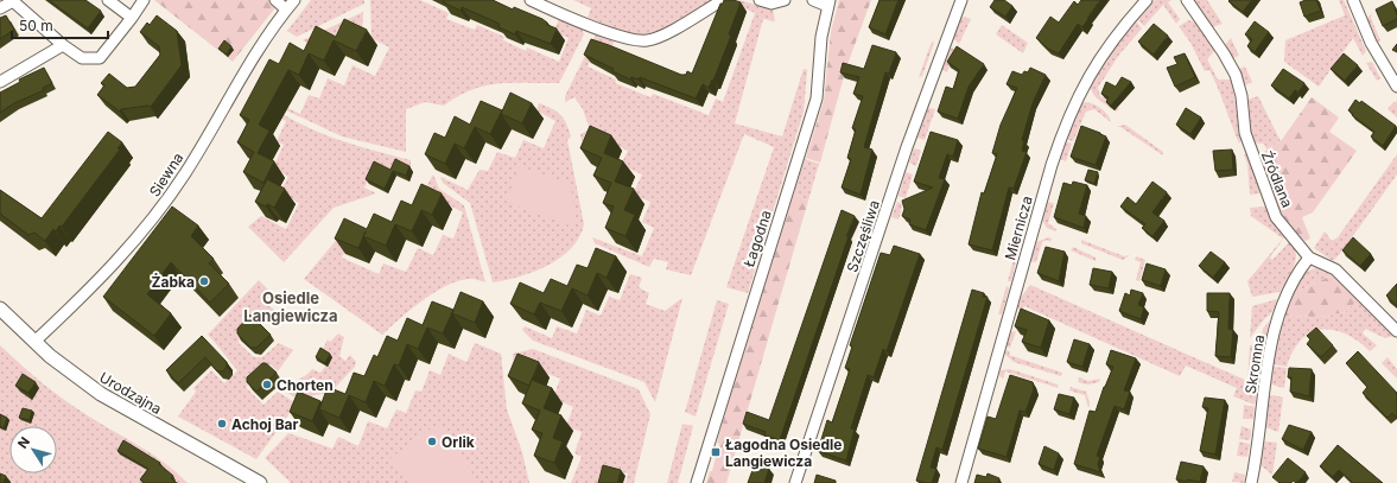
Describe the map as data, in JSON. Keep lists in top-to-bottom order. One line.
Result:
{"streets":{"street":["Siewna","Źródlana","Miernicza","Szczęśliwa","Łagodna","Skromna","Urodzajna"]},"crossings":[["Siewna","Urodzajna"],["Źródlana","Skromna"]],"districts":["Osiedle Langiewicza"],"places":{"other":["Żabka","Chorten","Achoj Bar","Orlik"],"transit":["Łagodna Osiedle Langiewicza"]},"scale_bar":"50 m","north":"top left"}
